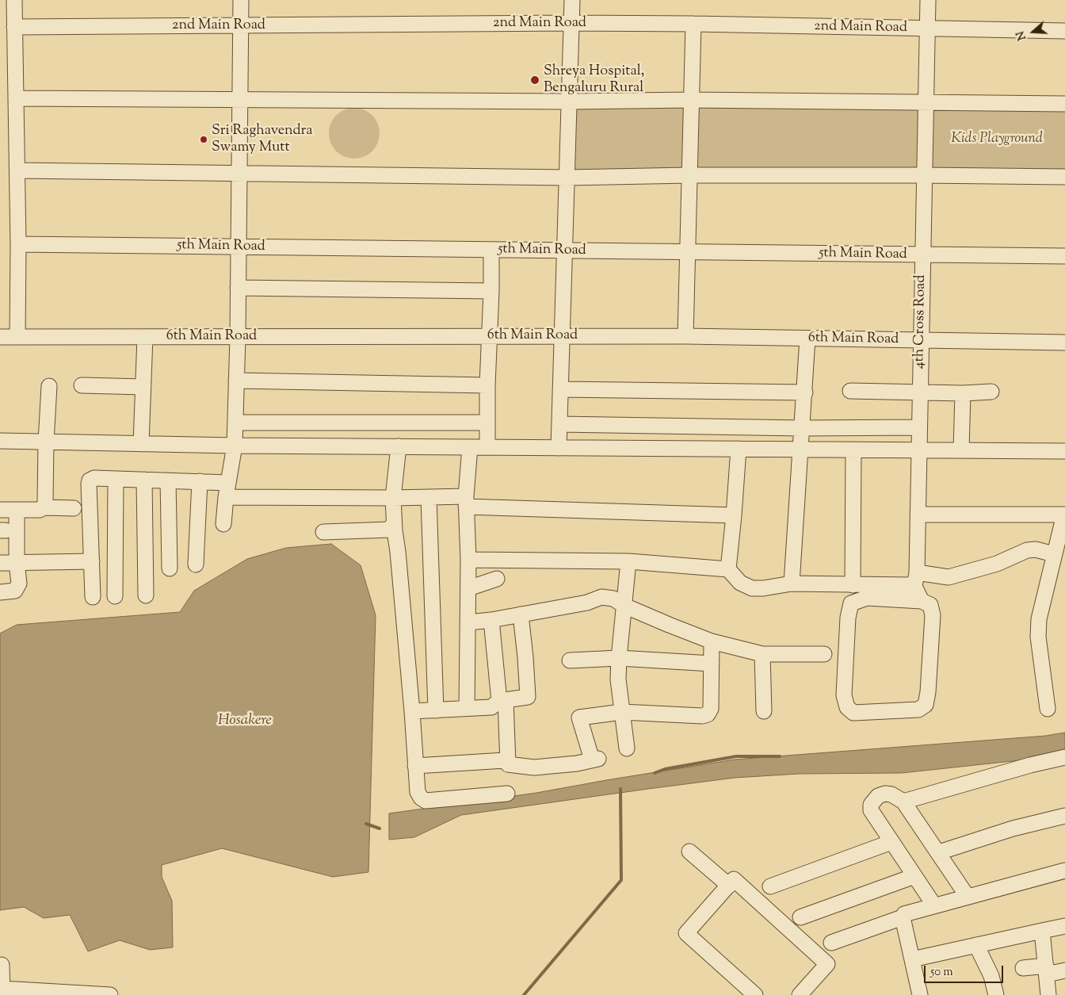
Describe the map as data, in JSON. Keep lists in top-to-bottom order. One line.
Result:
{"streets":{"street":["2nd Main Road","5th Main Road","4th Cross Road","6th Main Road"]},"crossings":[["2nd Main Road","4th Cross Road"],["5th Main Road","4th Cross Road"],["4th Cross Road","6th Main Road"]],"water":["Hosakere"],"parks":["Kids Playground"],"places":["Shreya Hospital, Bengaluru Rural","Sri Raghavendra Swamy Mutt"],"scale_bar":"50 m","north":"left"}
